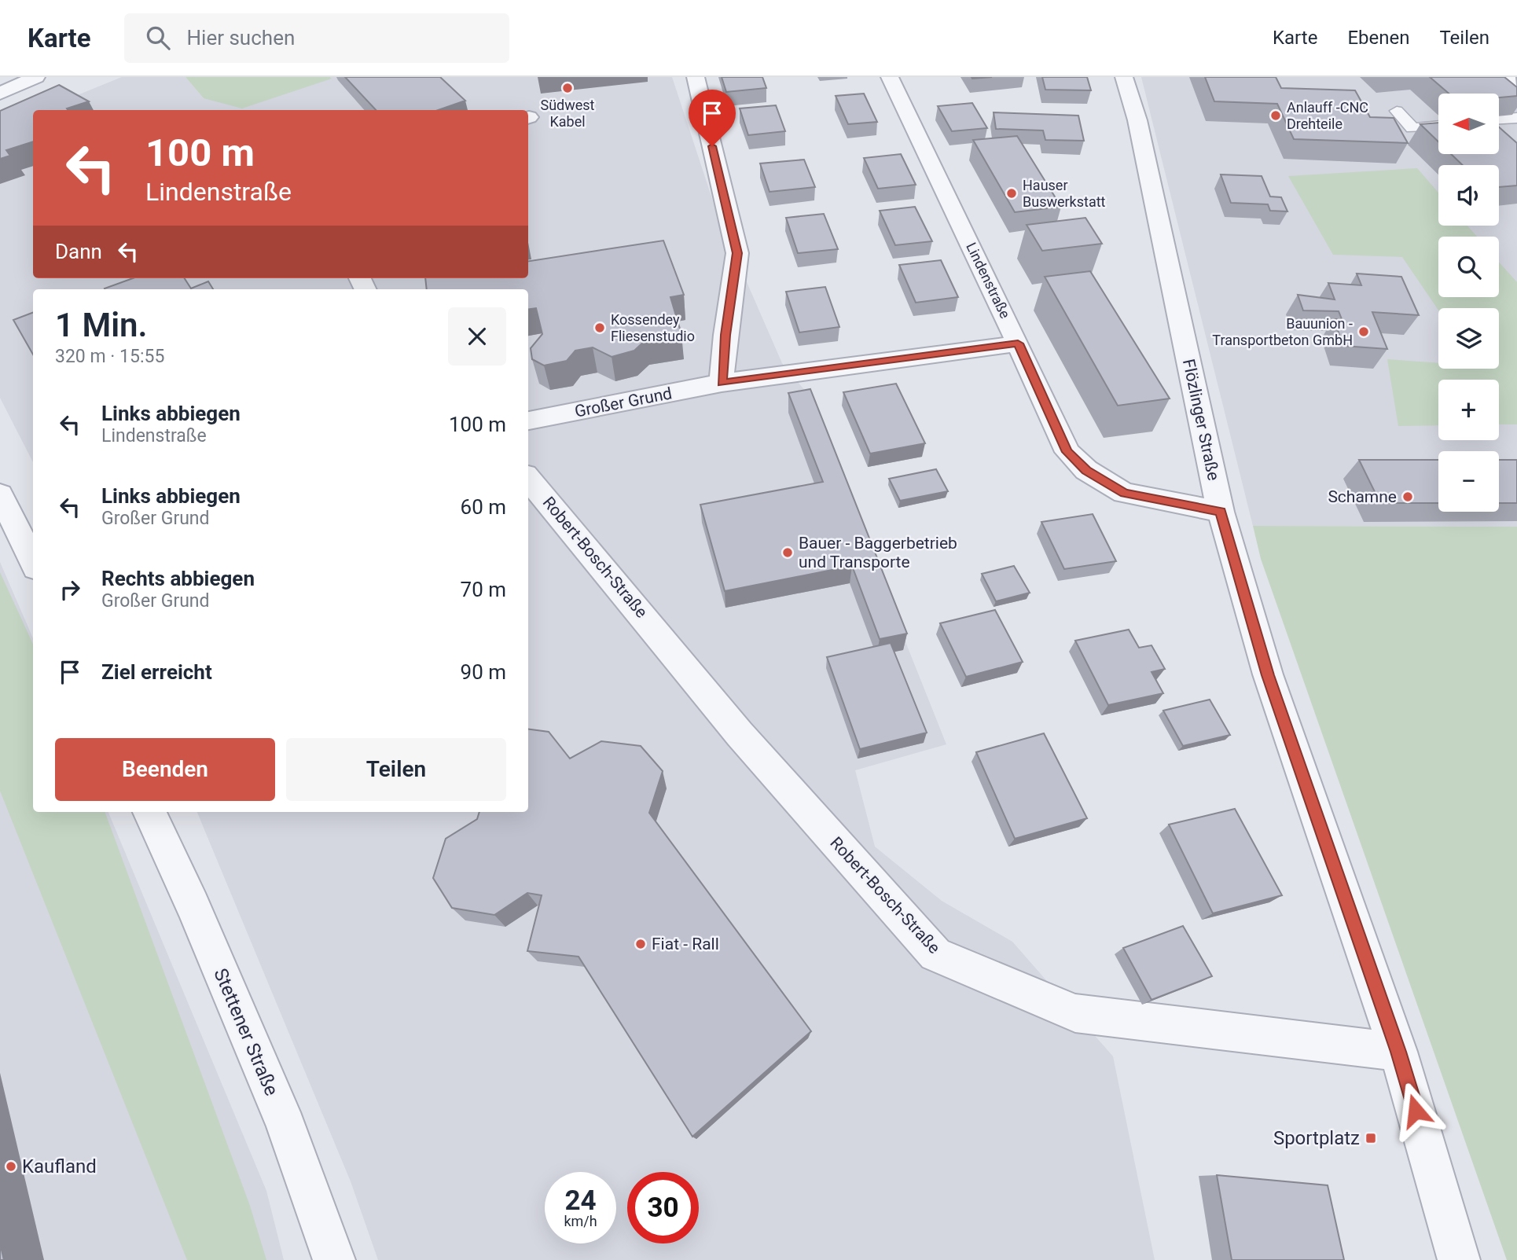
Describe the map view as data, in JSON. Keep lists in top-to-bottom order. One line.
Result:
{"streets":{"street":["Lindenstraße","Großer Grund","Flözlinger Straße","Robert-Bosch-Straße","Stettener Straße"]},"crossings":[["Lindenstraße","Großer Grund"],["Lindenstraße","Flözlinger Straße"],["Flözlinger Straße","Robert-Bosch-Straße"]],"places":{"other":["Südwest Kabel","Anlauff -CNC Drehteile","Hauser Buswerkstatt","Kossendey Fliesenstudio","Bauunion - Transportbeton GmbH","Schamne","Bauer - Baggerbetrieb und Transporte","Fiat - Rall","Kaufland"],"transit":["Sportplatz"]},"north":"left","page":{"header":"Karte","search":"Hier suchen","nav":["Karte","Ebenen","Teilen"],"map_buttons":["+","−"],"turn":["100 m","Lindenstraße"],"then":"Dann","heading":["1 Min.","320 m · 15:55"],"list":[{"name":"Links abbiegen","note":"Lindenstraße","value":"100 m"},{"name":"Links abbiegen","note":"Großer Grund","value":"60 m"},{"name":"Rechts abbiegen","note":"Großer Grund","value":"70 m"},{"name":"Ziel erreicht","value":"90 m"}],"buttons":["Beenden","Teilen"],"speed":"24 km/h","limit":"30"}}
